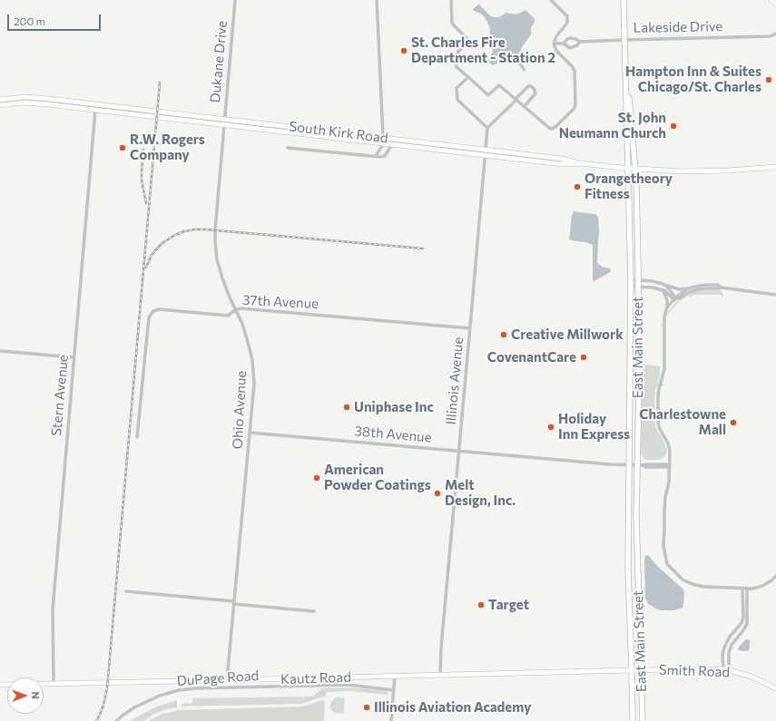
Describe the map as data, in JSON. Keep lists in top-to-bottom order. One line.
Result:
{"streets":{"main road":["South Kirk Road","East Main Street","Smith Road","Kautz Road"],"street":["Lakeside Drive","Dukane Drive","37th Avenue","Illinois Avenue","Stern Avenue","Ohio Avenue","38th Avenue","DuPage Road"]},"crossings":[["Lakeside Drive","East Main Street"],["Dukane Drive","South Kirk Road"],["Dukane Drive","Ohio Avenue"],["South Kirk Road","East Main Street"],["South Kirk Road","Illinois Avenue"],["South Kirk Road","Stern Avenue"],["South Kirk Road","Ohio Avenue"],["37th Avenue","Illinois Avenue"],["37th Avenue","Ohio Avenue"],["East Main Street","38th Avenue"],["East Main Street","Smith Road"],["East Main Street","Kautz Road"],["Illinois Avenue","38th Avenue"],["Illinois Avenue","Kautz Road"],["Stern Avenue","Kautz Road"],["Ohio Avenue","38th Avenue"],["Ohio Avenue","Kautz Road"],["Smith Road","Kautz Road"]],"places":["St. Charles Fire Department - Station 2","Hampton Inn & Suites Chicago/St. Charles","St. John Neumann Church","R.W. Rogers Company","Orangetheory Fitness","Creative Millwork","CovenantCare","Uniphase Inc","Charlestowne Mall","Holiday Inn Express","American Powder Coatings","Melt Design, Inc.","Target","Illinois Aviation Academy"],"scale_bar":"200 m","north":"right"}
